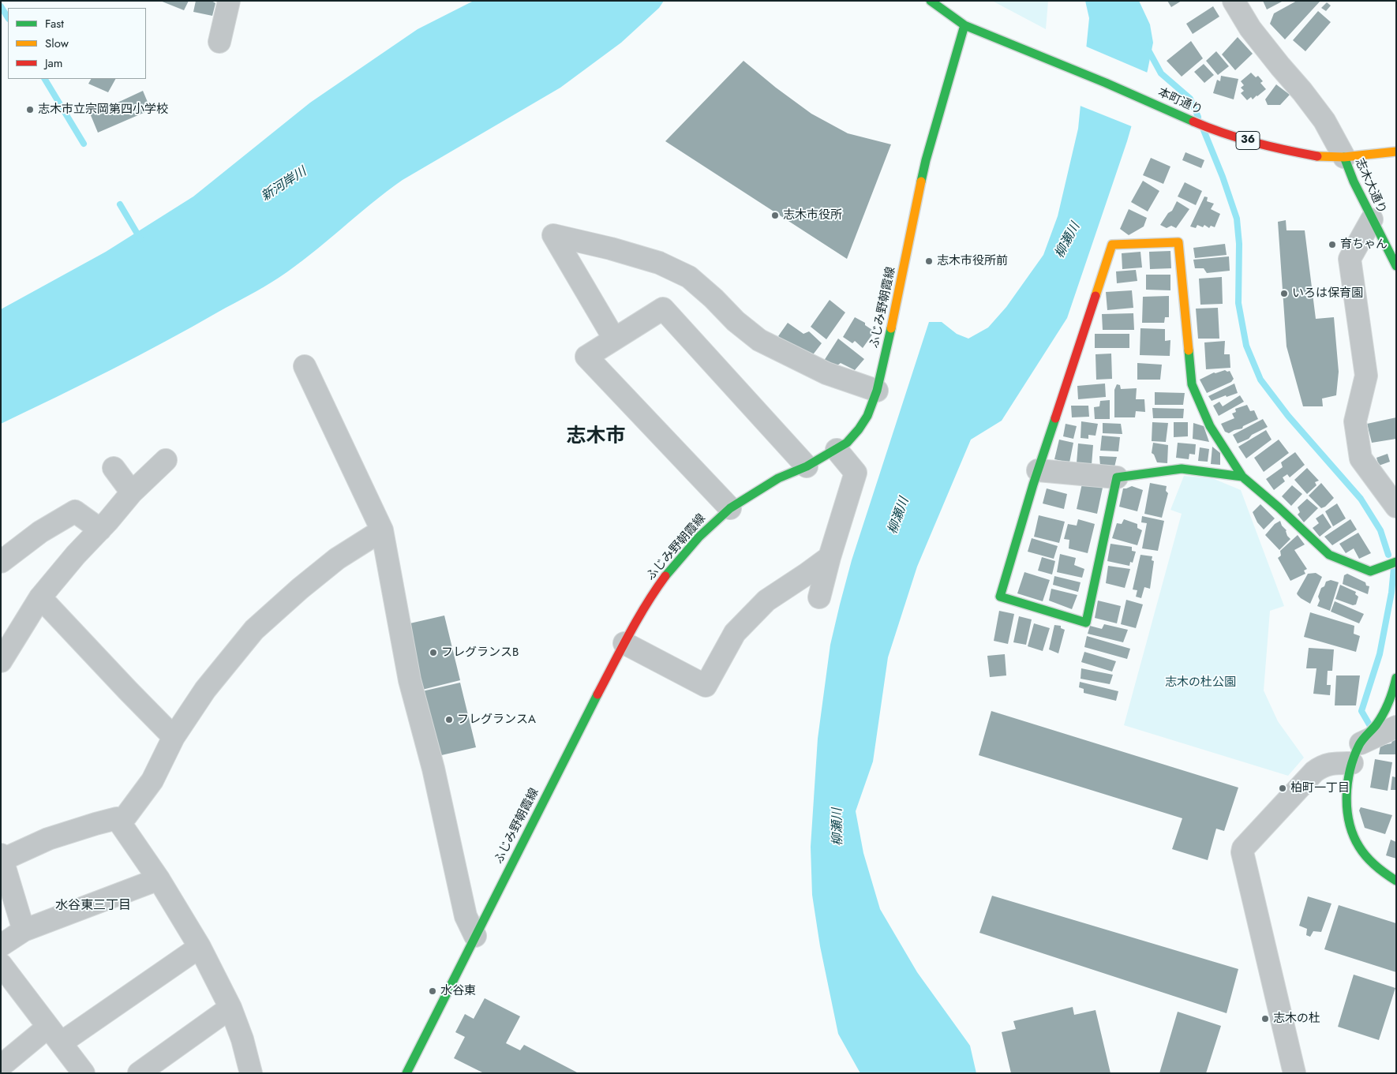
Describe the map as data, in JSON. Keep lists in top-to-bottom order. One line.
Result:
{"streets":{"main road":["本町通り","36","志木大通り","ふじみ野朝霞線"]},"crossings":[["本町通り","36"],["本町通り","志木大通り"],["本町通り","ふじみ野朝霞線"],["36","ふじみ野朝霞線"]],"districts":["志木市","水谷東三丁目"],"water":["新河岸川","柳瀬川"],"parks":["志木の杜公園"],"places":["志木市立宗岡第四小学校","志木市役所","育ちゃん","志木市役所前","いろは保育園","フレグランスB","フレグランスA","柏町一丁目","水谷東","志木の杜"],"legend":["Fast","Slow","Jam"]}
